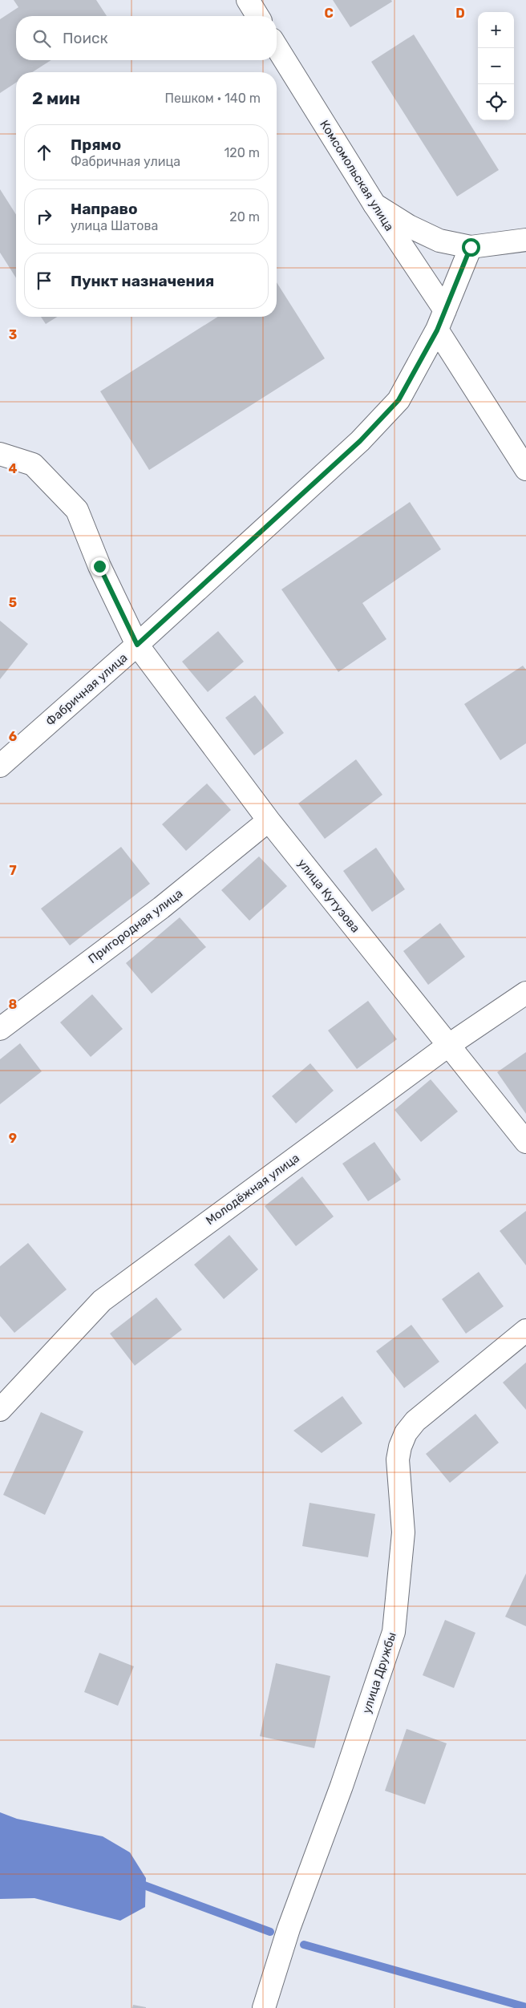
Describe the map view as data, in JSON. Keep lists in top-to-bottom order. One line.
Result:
{"streets":{"street":["Комсомольская улица","Фабричная улица","улица Кутузова","Пригородная улица","Молодёжная улица","улица Дружбы"]},"crossings":[["Комсомольская улица","Фабричная улица"],["Фабричная улица","улица Кутузова"],["улица Кутузова","Пригородная улица"],["улица Кутузова","Молодёжная улица"]],"page":{"map_buttons":["+","−"],"search":"Поиск","heading":["2 мин","Пешком · 140 m"],"list":[["Прямо","Фабричная улица","120 m"],["Направо","улица Шатова","20 m"],"Пункт назначения"]},"grid":{"columns":["C","D"],"rows":["3","4","5","6","7","8","9"]}}
